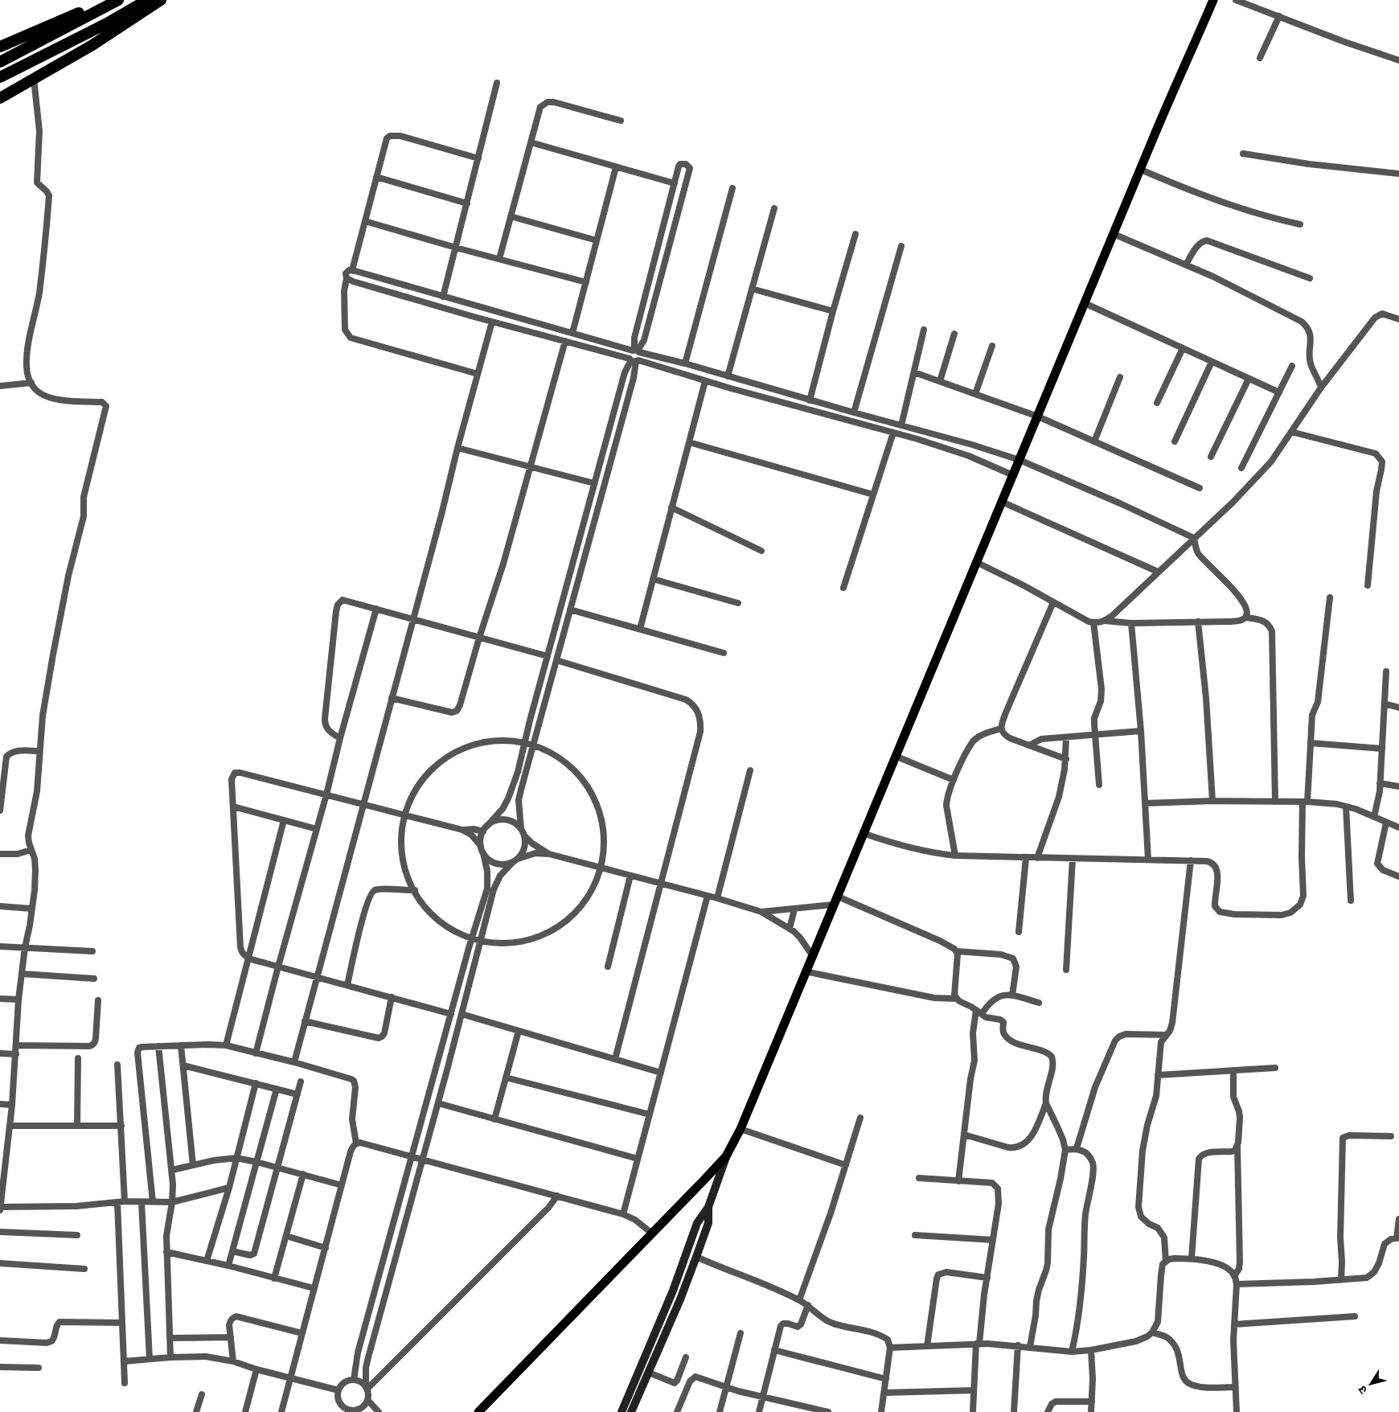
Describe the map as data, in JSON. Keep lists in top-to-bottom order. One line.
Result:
{"north":"bottom left"}
